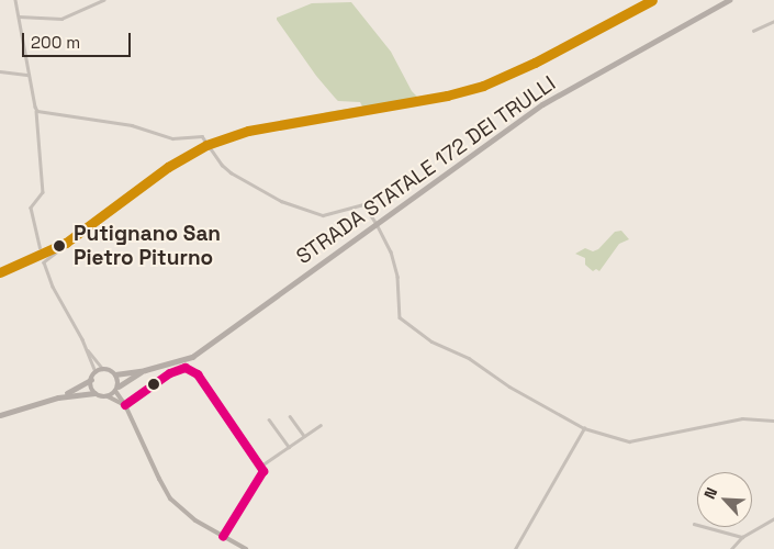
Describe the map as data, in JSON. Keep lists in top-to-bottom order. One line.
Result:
{"streets":{"main road":["STRADA STATALE 172 DEI TRULLI"]},"places":["Putignano San Pietro Piturno"],"scale_bar":"200 m","north":"top left"}
